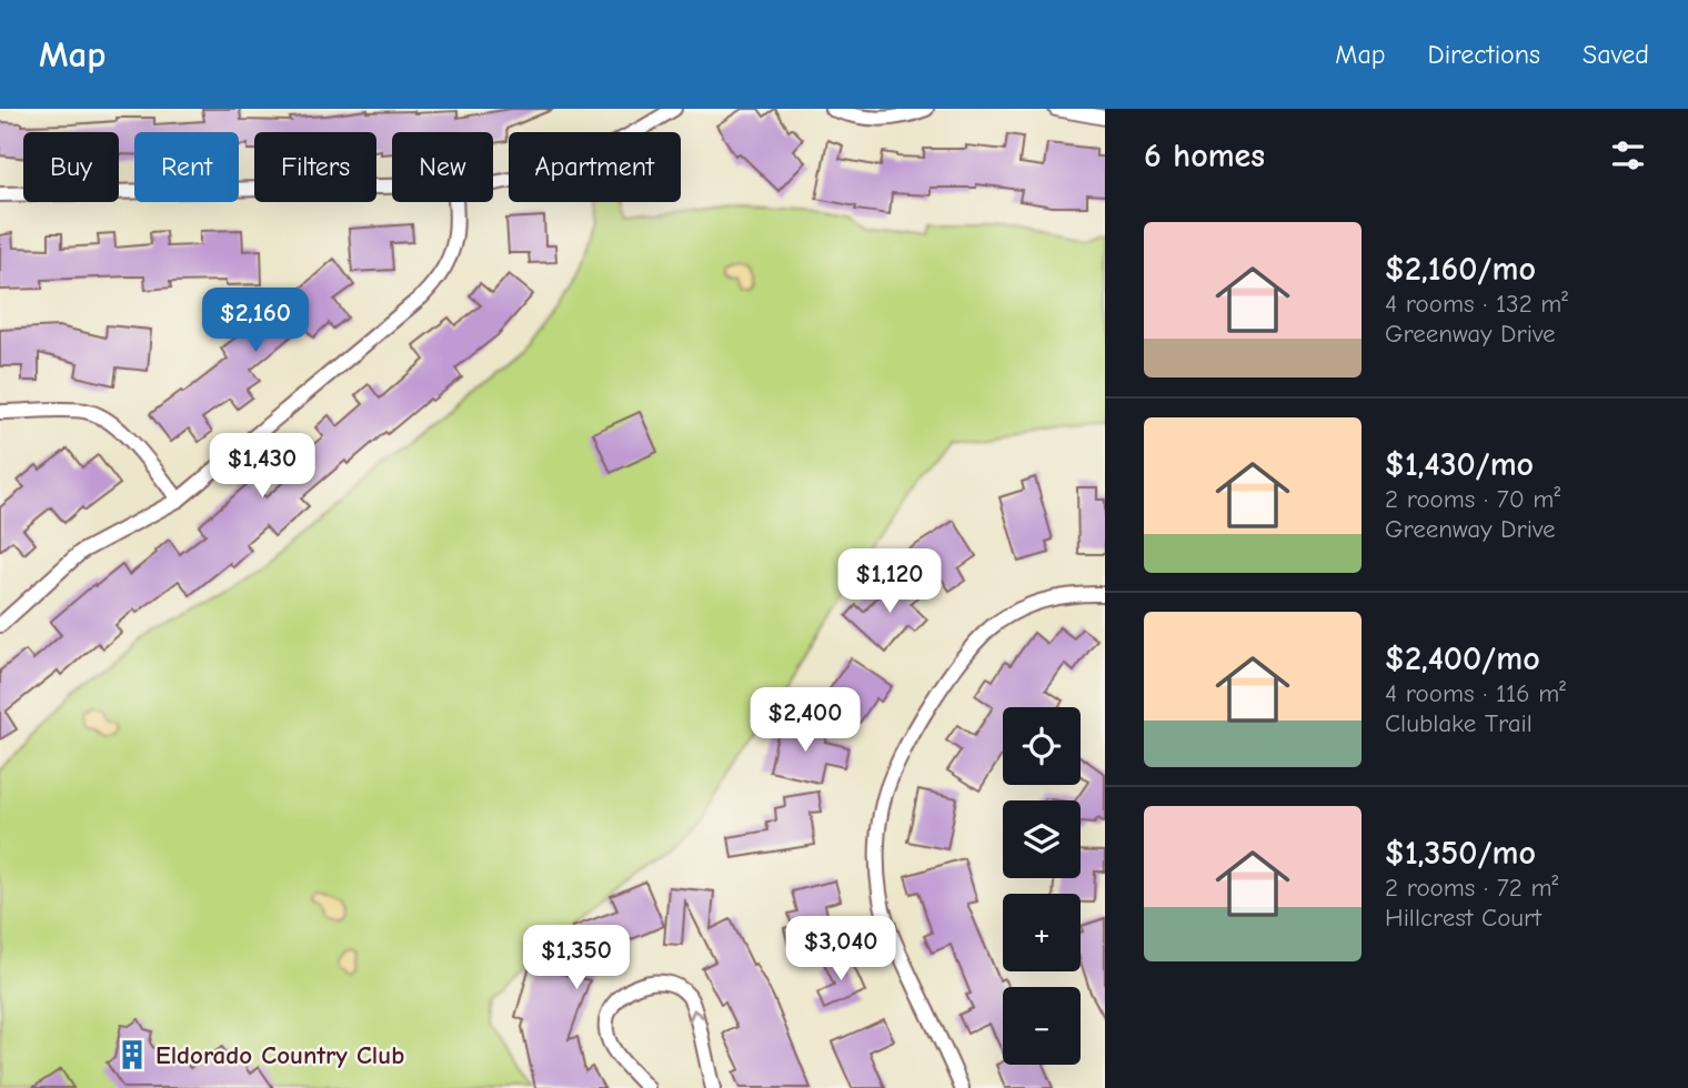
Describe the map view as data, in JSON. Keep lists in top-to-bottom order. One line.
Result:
{"places":{"building":["Eldorado Country Club"]},"page":{"header":"Map","nav":["Map","Directions","Saved"],"heading":"6 homes","chip":["Buy","Rent","Filters","New","Apartment"],"list":[{"name":"$2,160/mo","note":"4 rooms · 132 m² · Greenway Drive"},{"name":"$1,430/mo","note":"2 rooms · 70 m² · Greenway Drive"},{"name":"$2,400/mo","note":"4 rooms · 116 m² · Clublake Trail"},{"name":"$1,350/mo","note":"2 rooms · 72 m² · Hillcrest Court"}],"price":["$2,160","$1,430","$1,120","$2,400","$3,040","$1,350"],"map_buttons":["+","−"]}}
